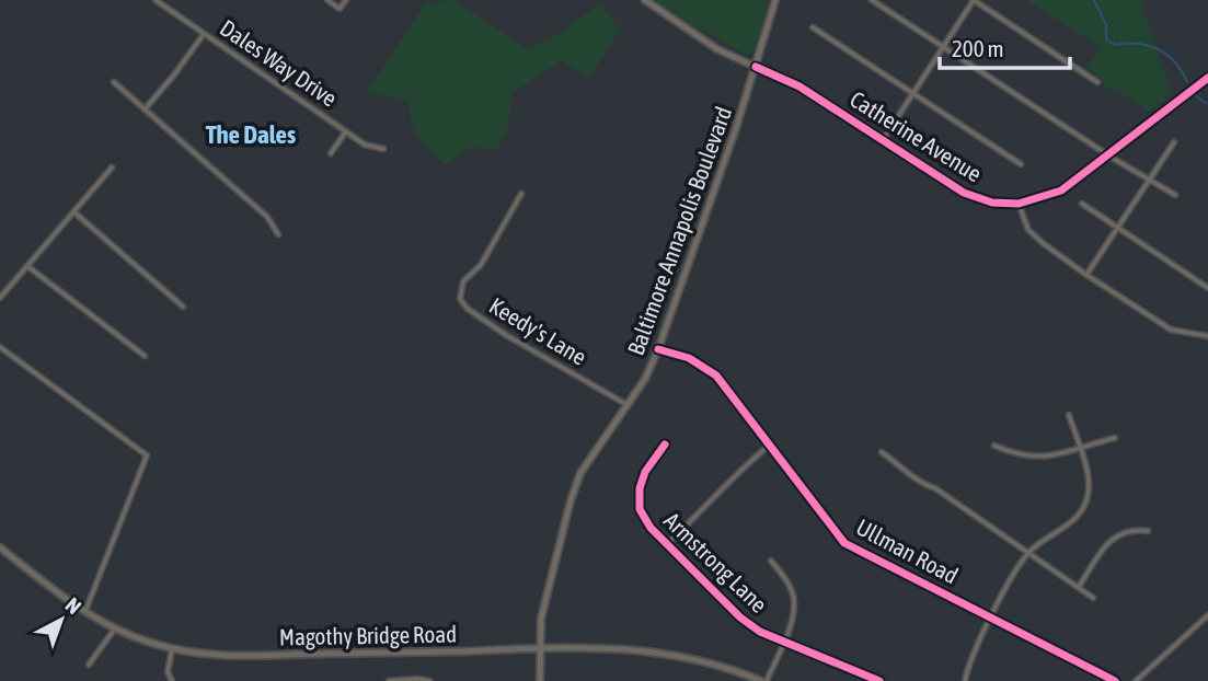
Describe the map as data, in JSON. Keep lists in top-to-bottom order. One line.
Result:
{"streets":{"main road":["Baltimore Annapolis Boulevard","Magothy Bridge Road"],"street":["Dales Way Drive","Catherine Avenue","Keedy's Lane","Ullman Road","Armstrong Lane"]},"crossings":[["Catherine Avenue","Baltimore Annapolis Boulevard"],["Baltimore Annapolis Boulevard","Keedy's Lane"],["Baltimore Annapolis Boulevard","Ullman Road"],["Baltimore Annapolis Boulevard","Magothy Bridge Road"]],"districts":["The Dales"],"scale_bar":"200 m","north":"top right"}
